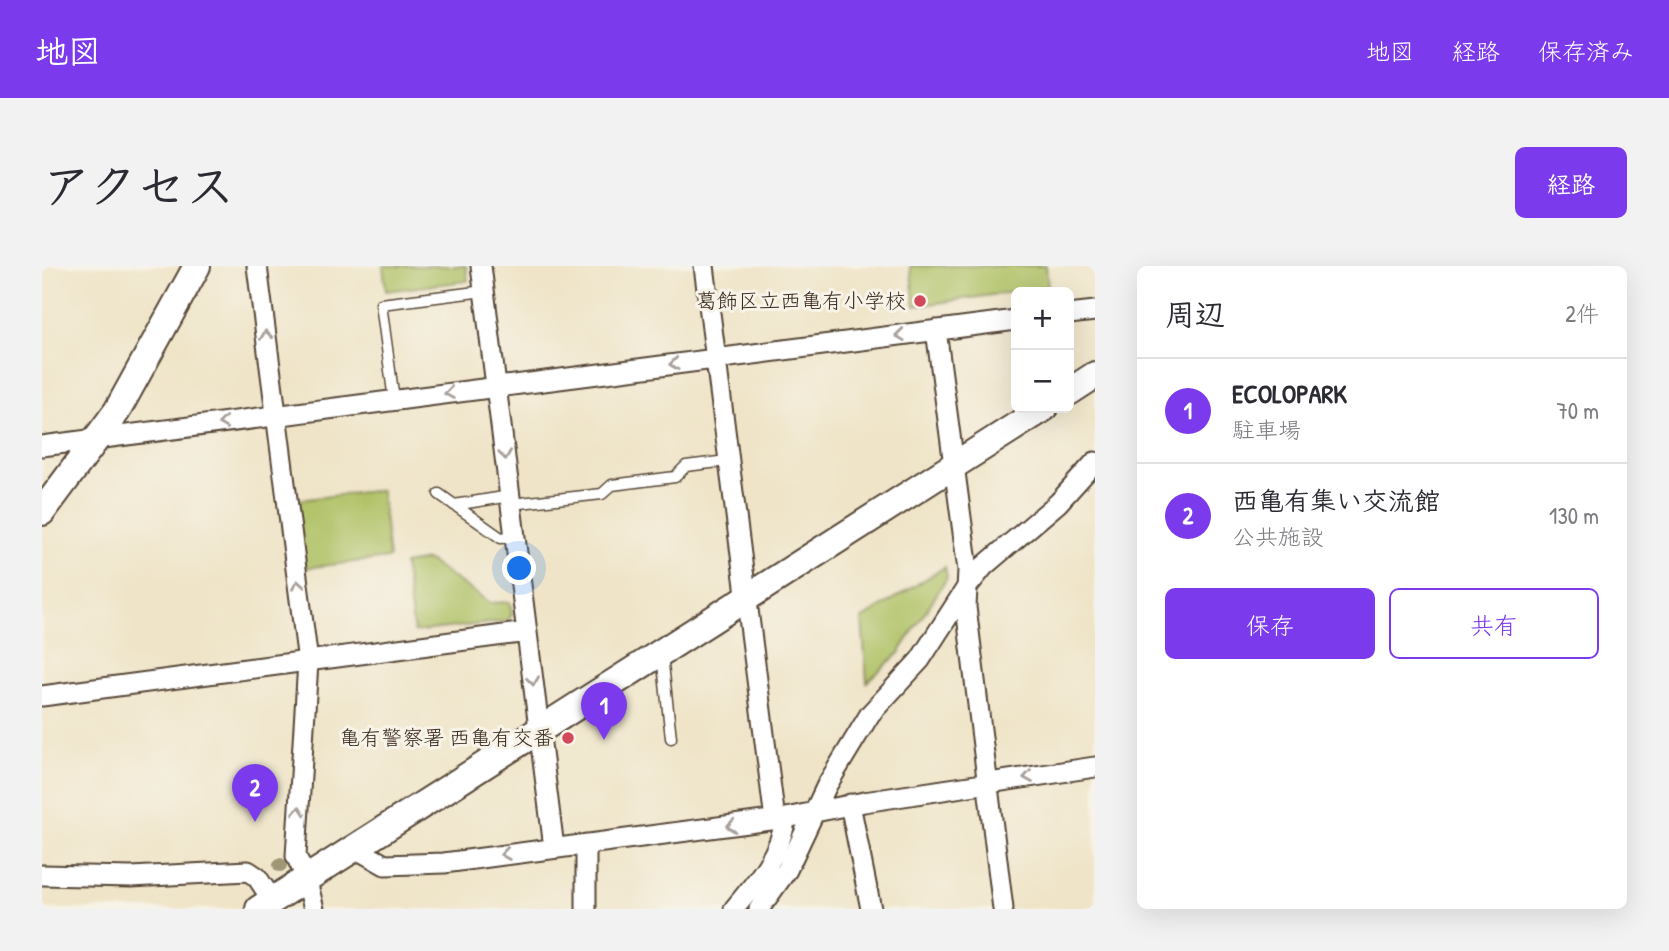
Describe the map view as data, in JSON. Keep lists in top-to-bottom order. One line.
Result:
{"places":["葛飾区立西亀有小学校","亀有警察署 西亀有交番"],"page":{"header":"地図","nav":["地図","経路","保存済み"],"title":"アクセス","buttons":["経路",["保存","共有"]],"heading":["周辺","2件"],"map_buttons":["+","−"],"list":[{"mark":"1","name":"ECOLOPARK","note":"駐車場","value":"70 m"},{"mark":"2","name":"西亀有集い交流館","note":"公共施設","value":"130 m"}],"pins":["1","2"]}}
